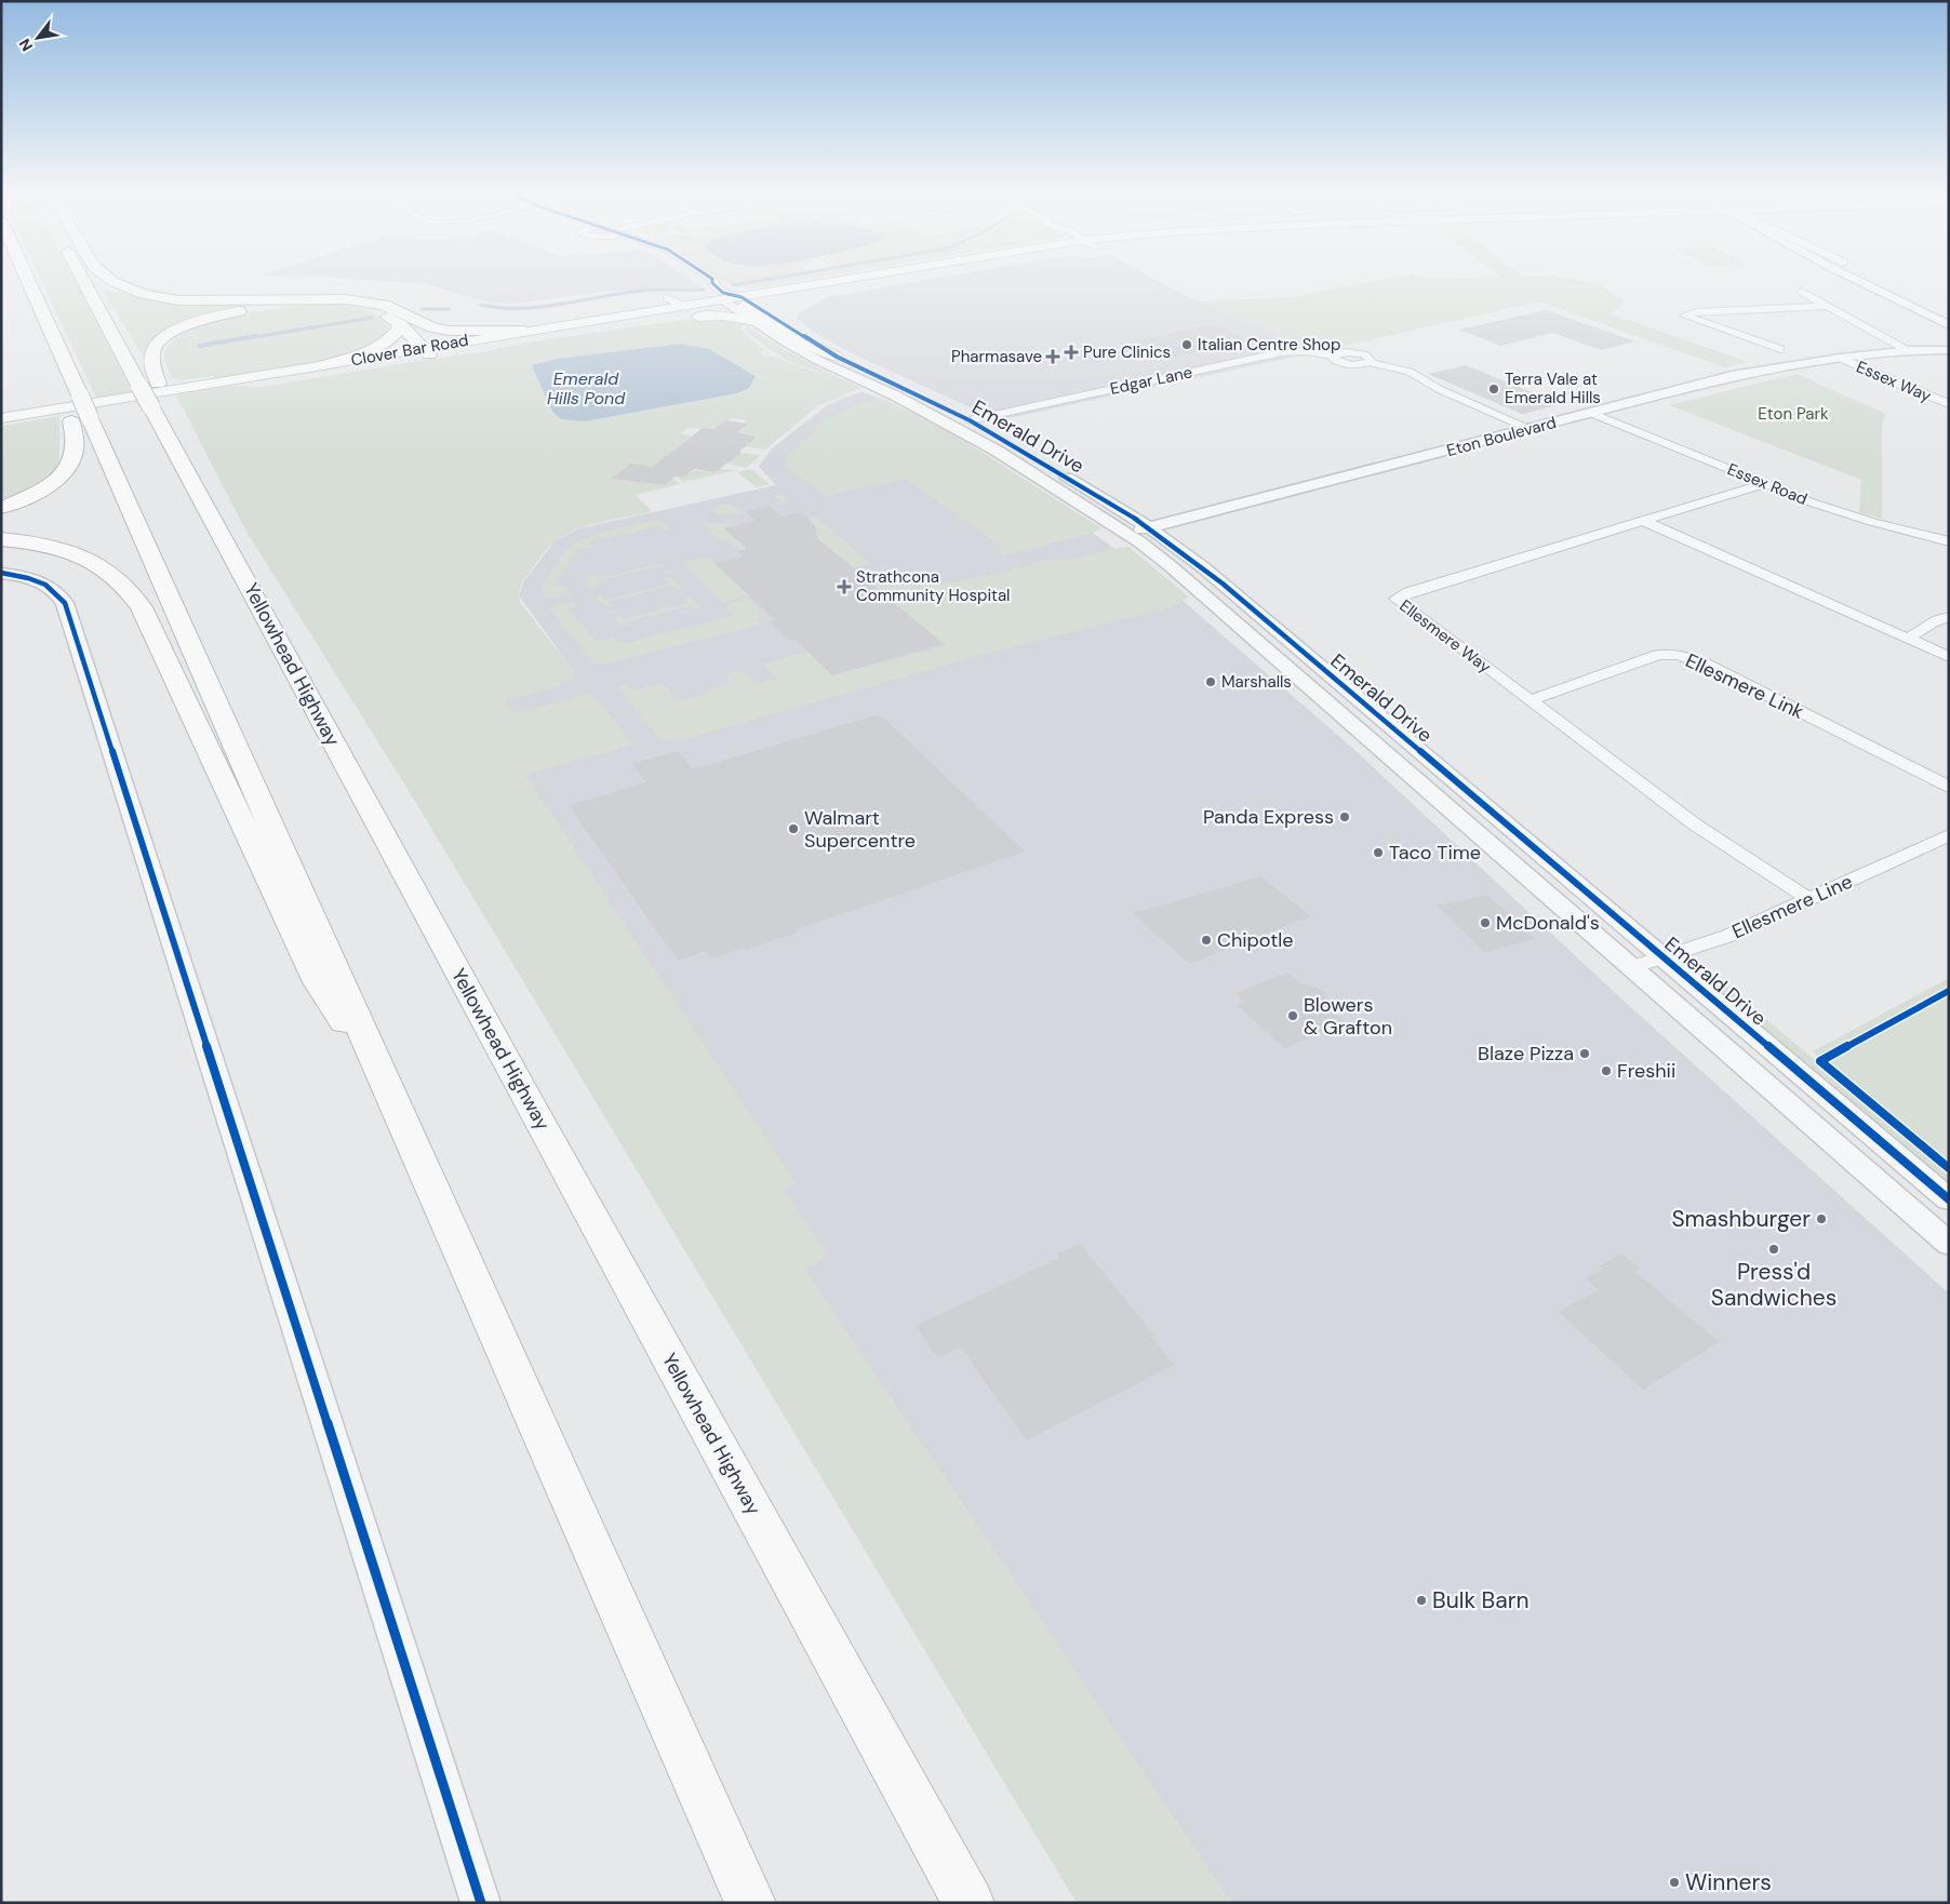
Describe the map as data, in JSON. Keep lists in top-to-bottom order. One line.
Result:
{"streets":{"highway":["Yellowhead Highway"],"main road":["Clover Bar Road"],"street":["Edgar Lane","Essex Way","Emerald Drive","Eton Boulevard","Essex Road","Ellesmere Way","Ellesmere Link","Ellesmere Line"]},"crossings":[["Clover Bar Road","Emerald Drive"],["Edgar Lane","Emerald Drive"],["Edgar Lane","Eton Boulevard"],["Essex Way","Eton Boulevard"],["Emerald Drive","Eton Boulevard"],["Emerald Drive","Ellesmere Line"],["Eton Boulevard","Essex Road"],["Essex Road","Ellesmere Way"],["Ellesmere Way","Ellesmere Link"],["Ellesmere Way","Ellesmere Line"]],"water":["Emerald Hills Pond"],"parks":["Eton Park"],"places":{"other":["Italian Centre Shop","Terra Vale at Emerald Hills","Marshalls","Panda Express","Walmart Supercentre","Taco Time","McDonald's","Chipotle","Blowers & Grafton","Blaze Pizza","Freshii","Smashburger","Press'd Sandwiches","Bulk Barn","Winners"],"health":["Pure Clinics","Pharmasave","Strathcona Community Hospital"]},"north":"bottom left"}
